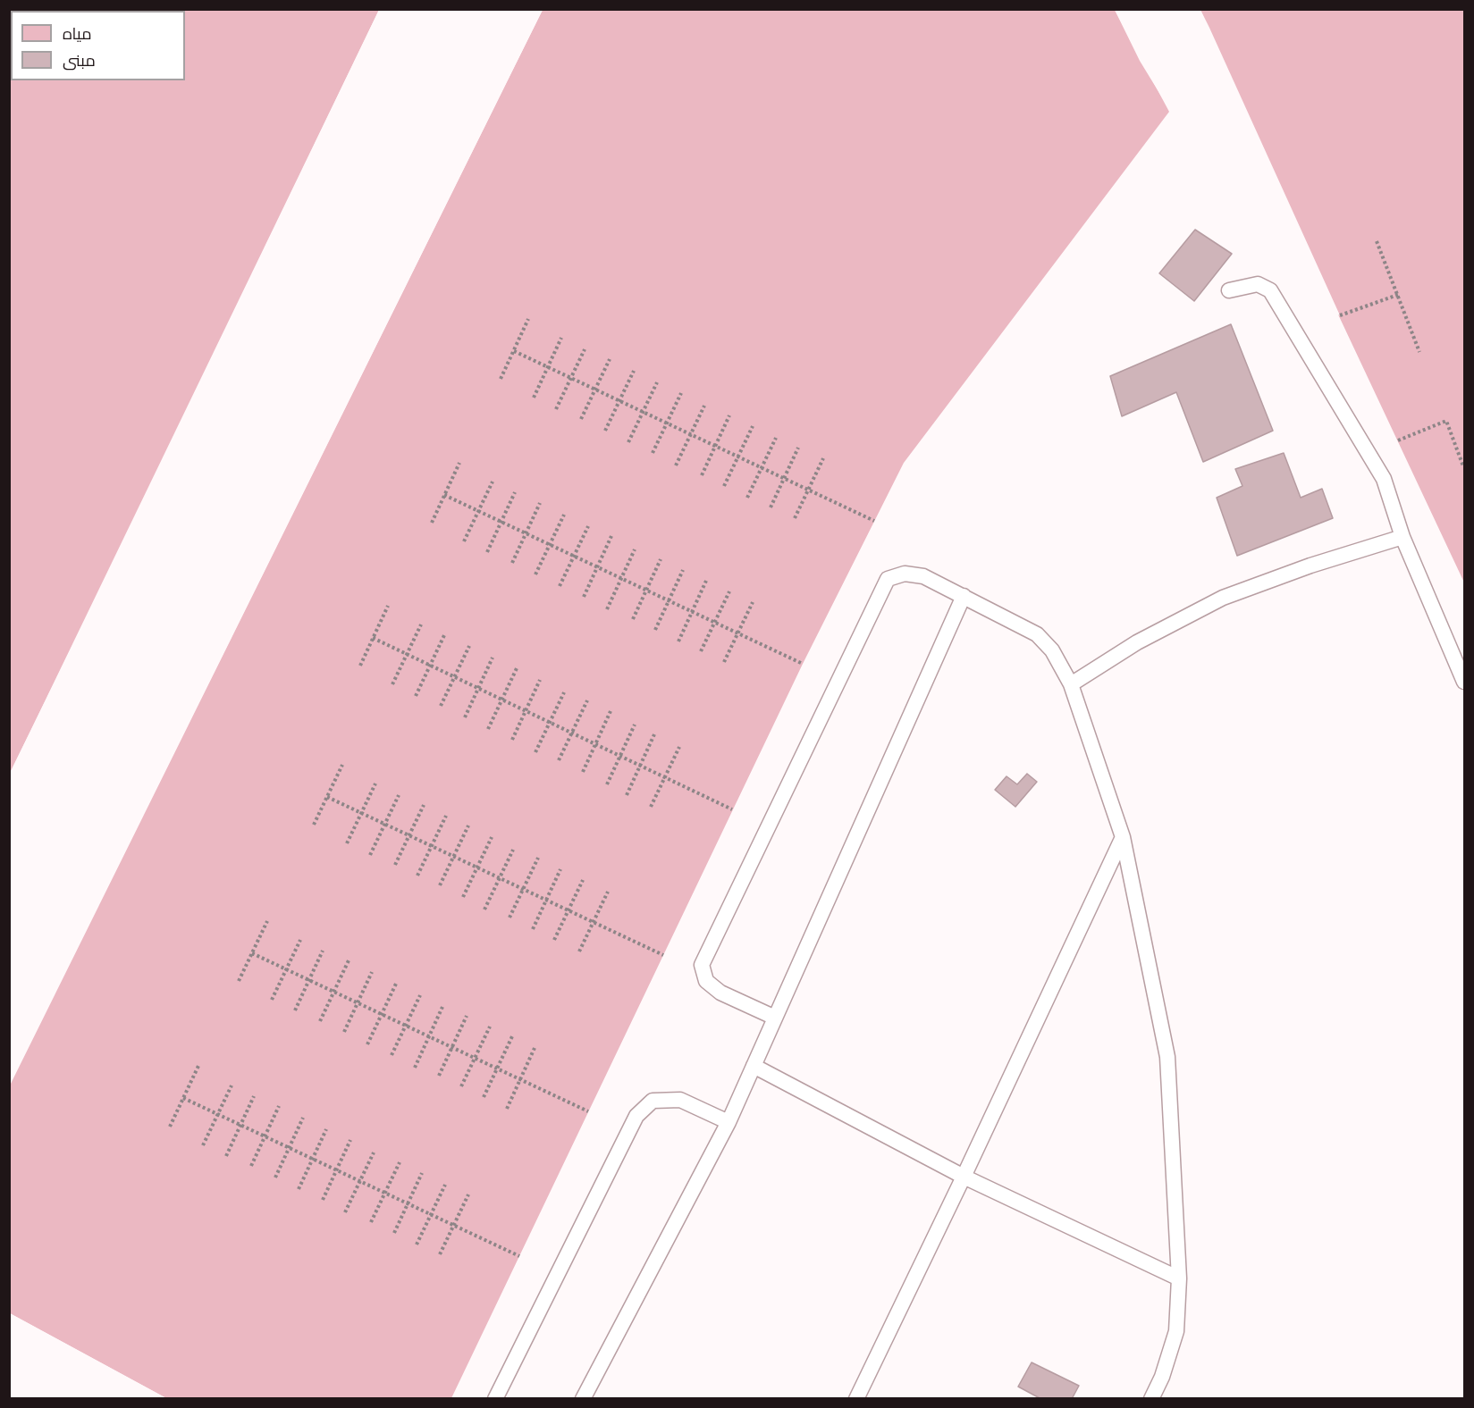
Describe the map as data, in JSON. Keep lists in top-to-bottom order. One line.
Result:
{"legend":["مياه","مبنى"]}
